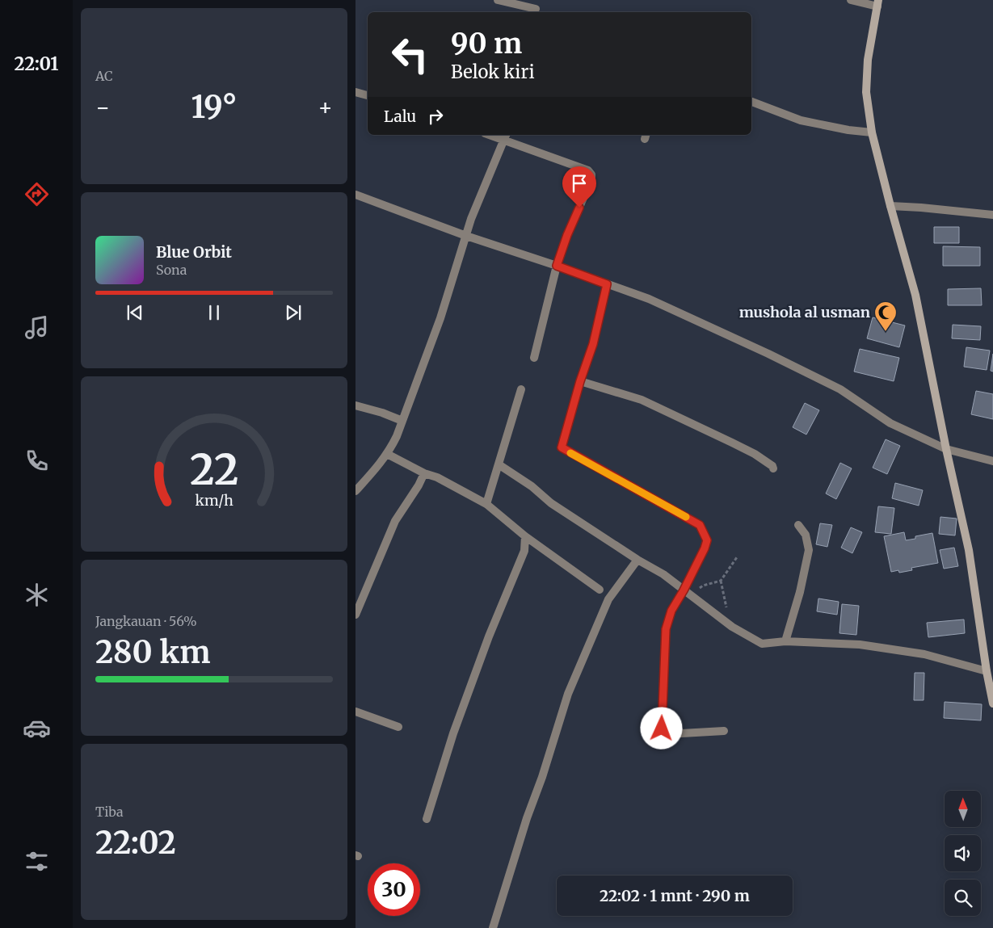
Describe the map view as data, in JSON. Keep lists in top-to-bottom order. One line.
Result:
{"places":{"mosque":["mushola al usman"]},"north":"top","page":{"tabs":"22:01","tile":["AC",["Jangkauan · 56%","280 km"],["Tiba","22:02"]],"turn":["90 m","Belok kiri"],"heat":["−","19°","+"],"then":"Lalu","song":["Blue Orbit","Sona"],"limit":"30","trip":"22:02 · 1 mnt · 290 m","gauge":["22","km/h"]}}
